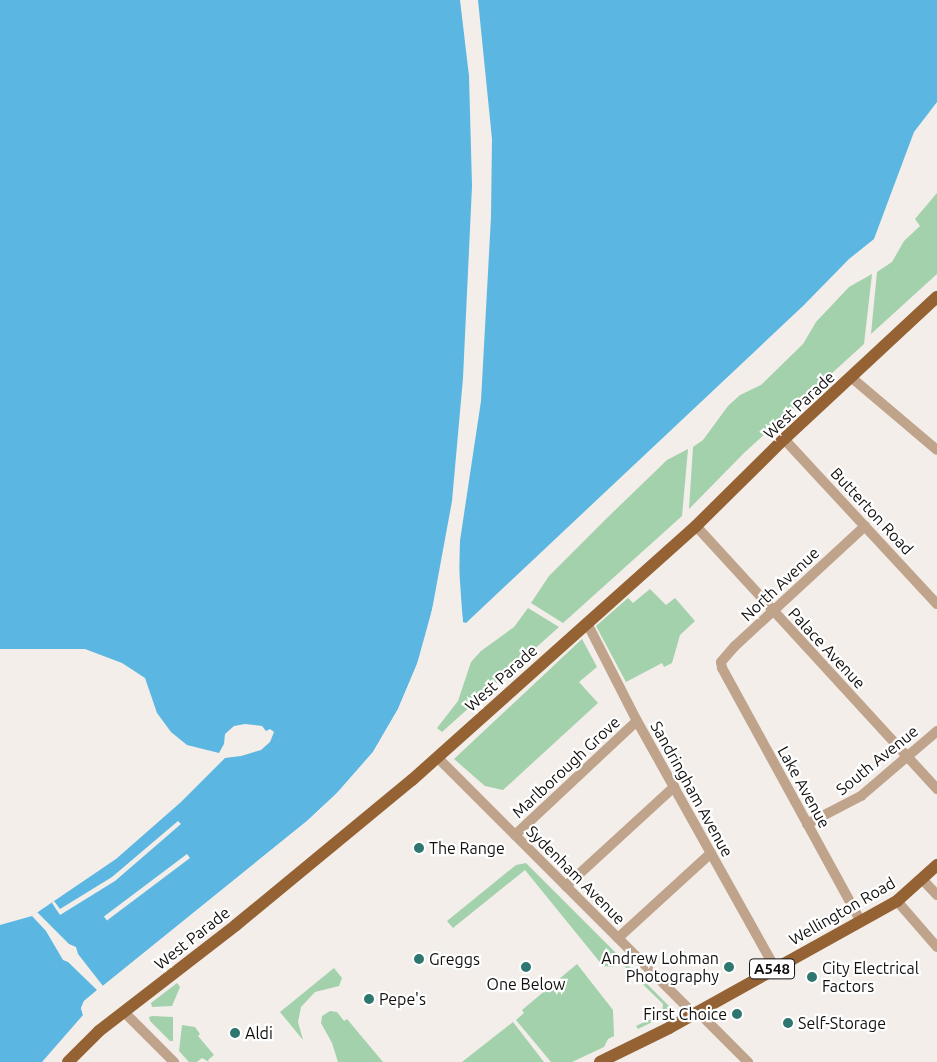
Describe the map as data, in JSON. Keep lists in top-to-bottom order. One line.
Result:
{"streets":{"main road":["West Parade","Wellington Road","A548"],"street":["Butterton Road","North Avenue","Palace Avenue","South Avenue","Marlborough Grove","Lake Avenue","Sandringham Avenue","Sydenham Avenue"]},"crossings":[["West Parade","Butterton Road"],["West Parade","Palace Avenue"],["West Parade","Sandringham Avenue"],["West Parade","Sydenham Avenue"],["Butterton Road","North Avenue"],["North Avenue","Palace Avenue"],["North Avenue","Lake Avenue"],["Palace Avenue","South Avenue"],["South Avenue","Lake Avenue"],["Marlborough Grove","Sandringham Avenue"],["Marlborough Grove","Sydenham Avenue"],["Lake Avenue","Wellington Road"],["Sandringham Avenue","Wellington Road"],["Sydenham Avenue","Wellington Road"]],"places":["The Range","Greggs","One Below","Andrew Lohman Photography","City Electrical Factors","Pepe's","First Choice","Self-Storage","Aldi"]}
